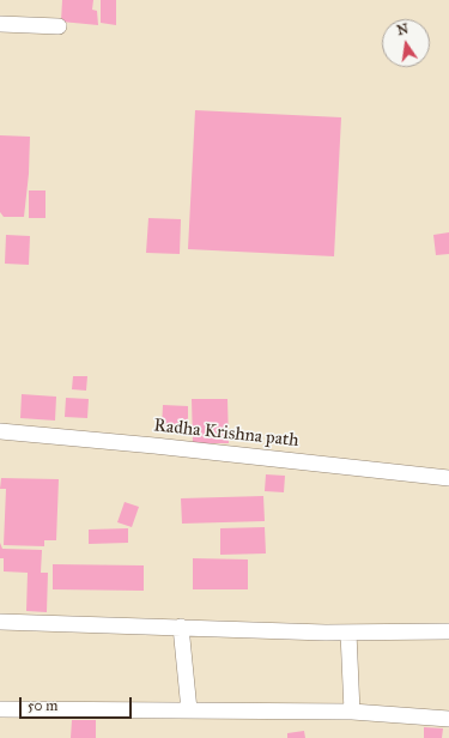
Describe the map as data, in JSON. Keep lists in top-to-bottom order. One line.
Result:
{"streets":{"street":["Radha Krishna path"]},"scale_bar":"50 m","north":"top"}
